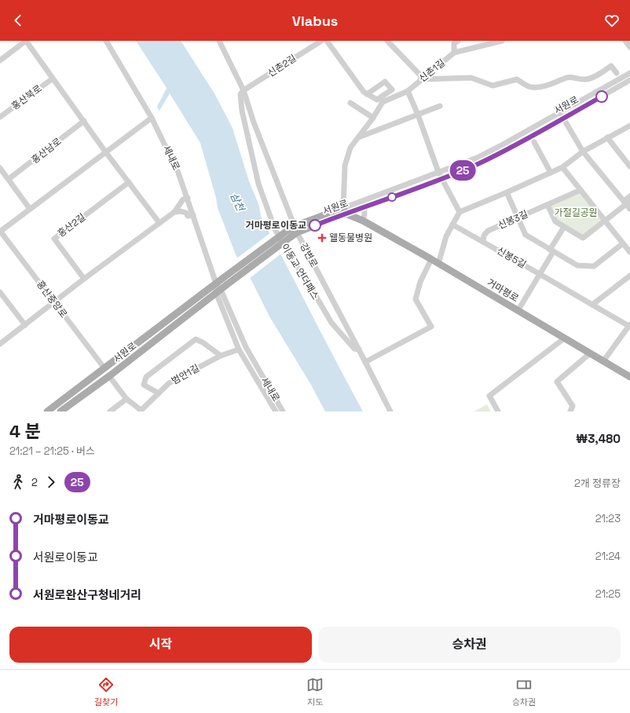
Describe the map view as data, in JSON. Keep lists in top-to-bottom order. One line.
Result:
{"streets":{"main road":["서원로","거마평로"],"street":["신촌2길","신촌1길","홍산북로","홍산남로","세내로","신봉3길","홍산2길","강변로","신봉5길","이동교 언더패스","홍산중앙로","범안1길"]},"crossings":[["신촌2길","강변로"],["신촌2길","이동교 언더패스"],["신촌1길","서원로"],["신촌1길","거마평로"],["서원로","세내로"],["서원로","강변로"],["서원로","거마평로"],["서원로","홍산중앙로"],["세내로","범안1길"],["신봉3길","신봉5길"],["강변로","이동교 언더패스"]],"water":["삼천"],"parks":["가절길공원"],"places":{"other":["거마평로이동교"],"health":["웰동물병원"]},"lines":["bus line 25"],"page":{"header":"Viabus","on_map":"25","heading":["4 분","21:21 – 21:25 · 버스","₩3,480"],"legs":["2","25","2개 정류장"],"list":[{"name":"거마평로이동교","value":"21:23"},{"name":"서원로이동교","value":"21:24"},{"name":"서원로완산구청네거리","value":"21:25"}],"buttons":["시작","승차권"],"tabs":["길찾기","지도","승차권"]}}
